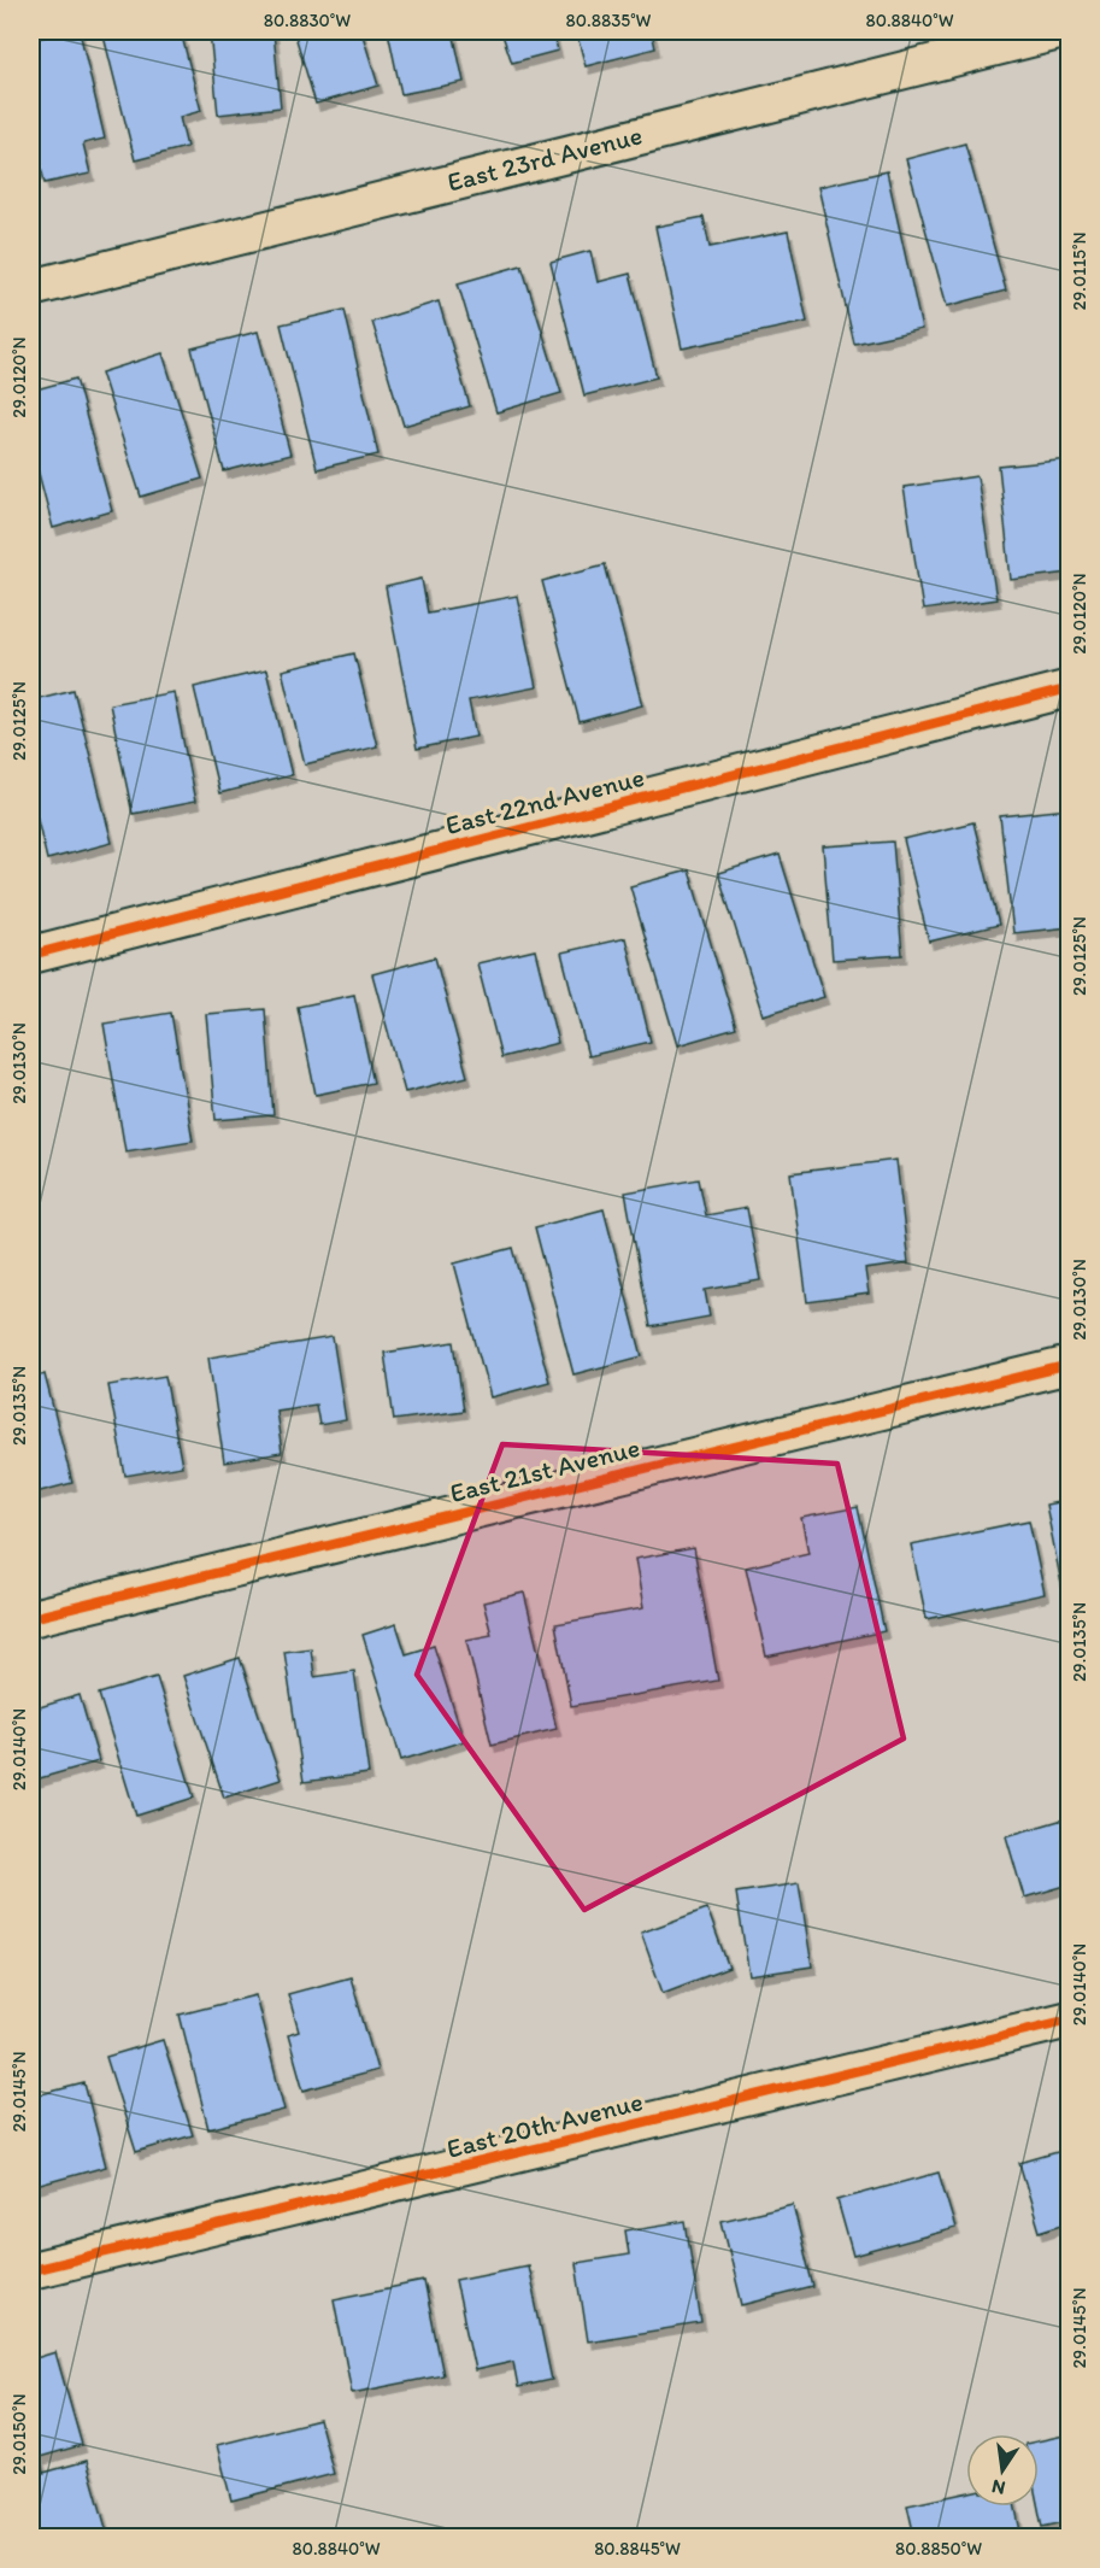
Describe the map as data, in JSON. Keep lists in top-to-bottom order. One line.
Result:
{"streets":{"street":["East 23rd Avenue","East 22nd Avenue","East 21st Avenue","East 20th Avenue"]},"north":"bottom","coordinates":["80.8830°W","80.8835°W","80.8840°W","29.0115°N","29.0120°N","29.0125°N","29.0130°N","29.0135°N","29.0140°N","29.0145°N","29.0150°N","80.8845°W","80.8850°W"]}
